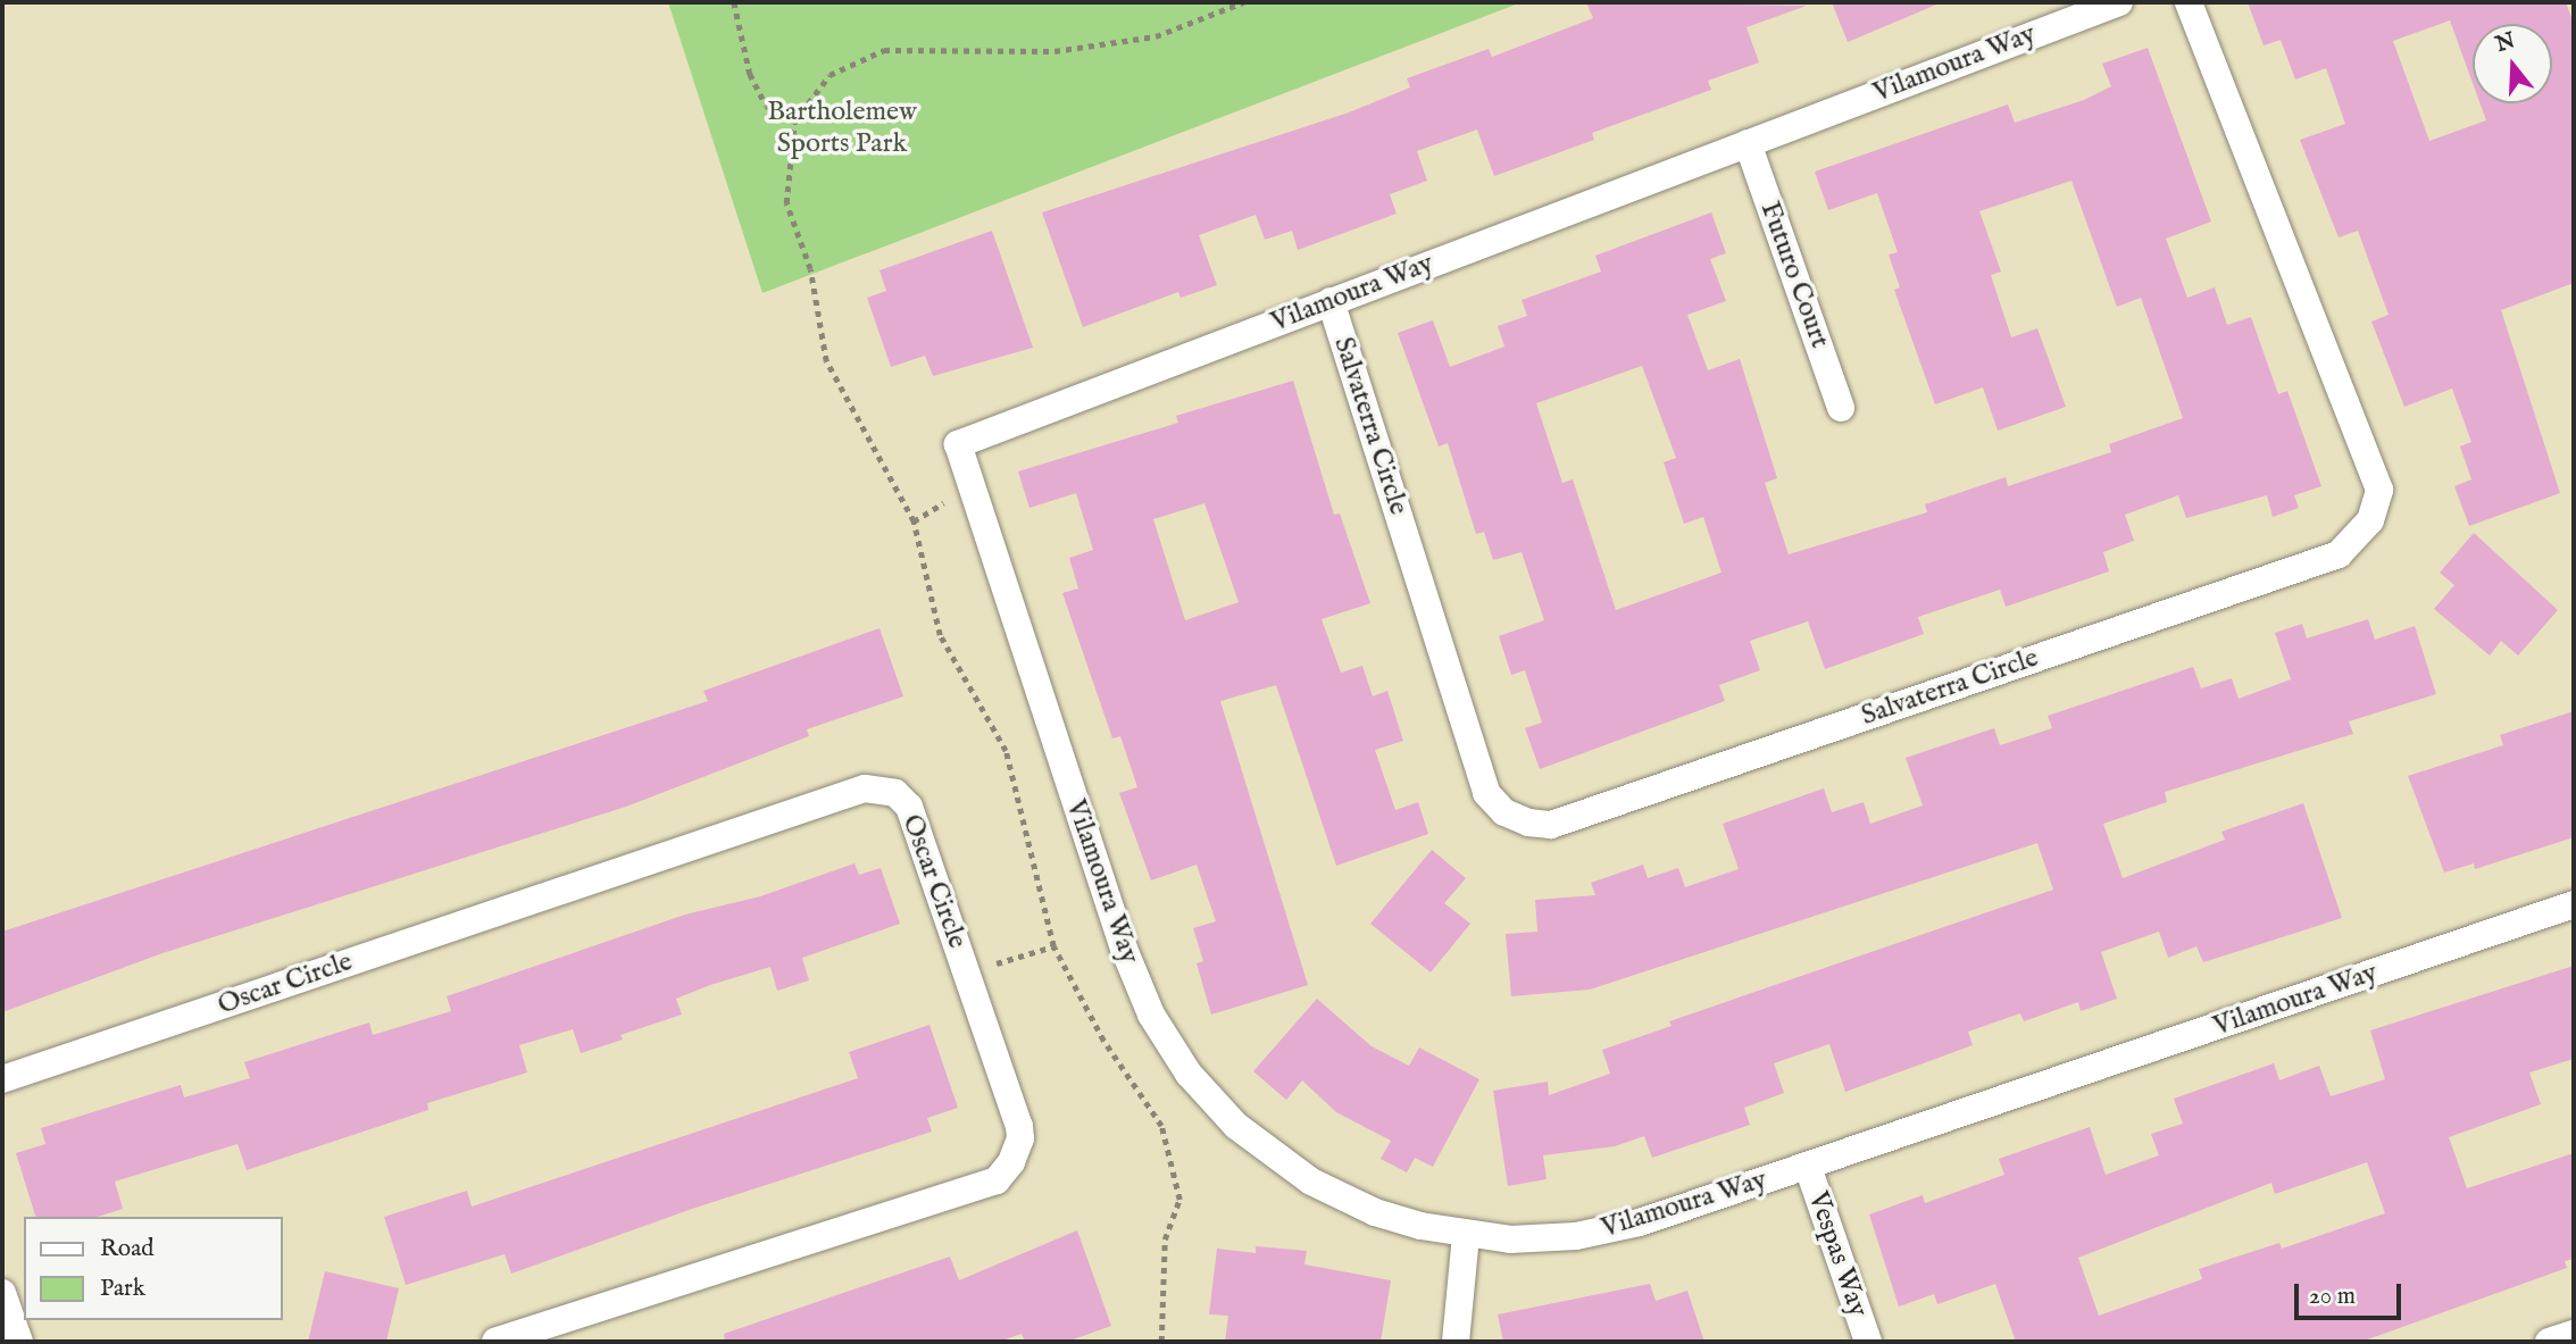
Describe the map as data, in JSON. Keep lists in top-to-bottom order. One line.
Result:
{"streets":{"street":["Vilamoura Way","Futuro Court","Salvaterra Circle","Oscar Circle","Vespas Way"]},"crossings":[["Vilamoura Way","Futuro Court"],["Vilamoura Way","Salvaterra Circle"],["Vilamoura Way","Vespas Way"]],"parks":["Bartholemew Sports Park"],"legend":["Road","Park"],"scale_bar":"20 m","north":"top"}
